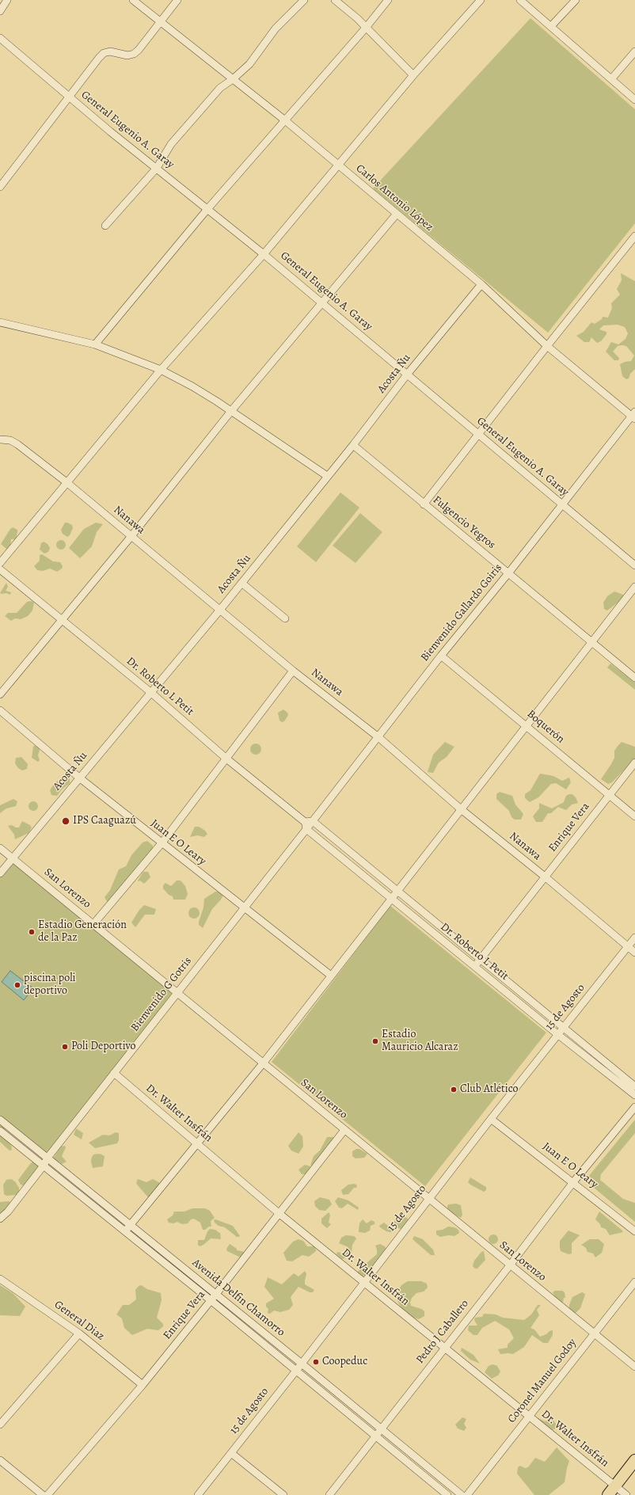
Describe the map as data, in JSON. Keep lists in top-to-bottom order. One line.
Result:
{"streets":{"street":["General Eugenio A. Garay","Carlos Antonio López","Acosta Ñu","Nanawa","Fulgencio Yegros","Bienvenido Gallardo Goiris","Dr. Roberto L Petit","Boquerón","Enrique Vera","Juan E O Leary","San Lorenzo","Bienvenido G Gotris","15 de Agosto","Dr. Walter Insfrán","Avenida Delfin Chamorro","General Diaz","Pedro J Caballero","Coronel Manuel Godoy"]},"crossings":[["General Eugenio A. Garay","Acosta Ñu"],["General Eugenio A. Garay","Bienvenido Gallardo Goiris"],["Carlos Antonio López","Acosta Ñu"],["Carlos Antonio López","Bienvenido Gallardo Goiris"],["Acosta Ñu","Nanawa"],["Acosta Ñu","Fulgencio Yegros"],["Acosta Ñu","Dr. Roberto L Petit"],["Acosta Ñu","Juan E O Leary"],["Acosta Ñu","San Lorenzo"],["Nanawa","Bienvenido Gallardo Goiris"],["Nanawa","Enrique Vera"],["Nanawa","15 de Agosto"],["Fulgencio Yegros","Bienvenido Gallardo Goiris"],["Bienvenido Gallardo Goiris","Dr. Roberto L Petit"],["Bienvenido Gallardo Goiris","Boquerón"],["Bienvenido Gallardo Goiris","Bienvenido G Gotris"],["Dr. Roberto L Petit","Enrique Vera"],["Dr. Roberto L Petit","Bienvenido G Gotris"],["Dr. Roberto L Petit","15 de Agosto"],["Boquerón","Enrique Vera"],["Enrique Vera","San Lorenzo"],["Enrique Vera","Dr. Walter Insfrán"],["Enrique Vera","Avenida Delfin Chamorro"],["Enrique Vera","General Diaz"],["Juan E O Leary","Bienvenido G Gotris"],["Juan E O Leary","15 de Agosto"],["Juan E O Leary","Pedro J Caballero"],["San Lorenzo","Bienvenido G Gotris"],["San Lorenzo","15 de Agosto"],["San Lorenzo","Pedro J Caballero"],["San Lorenzo","Coronel Manuel Godoy"],["Bienvenido G Gotris","Dr. Walter Insfrán"],["Bienvenido G Gotris","Avenida Delfin Chamorro"],["15 de Agosto","Dr. Walter Insfrán"],["15 de Agosto","Avenida Delfin Chamorro"],["Dr. Walter Insfrán","Pedro J Caballero"],["Dr. Walter Insfrán","Coronel Manuel Godoy"],["Avenida Delfin Chamorro","Pedro J Caballero"]],"places":["IPS Caaguazú","Estadio Generación de la Paz","piscina poli deportivo","Estadio Mauricio Alcaraz","Poli Deportivo","Club Atlético","Coopeduc"]}
